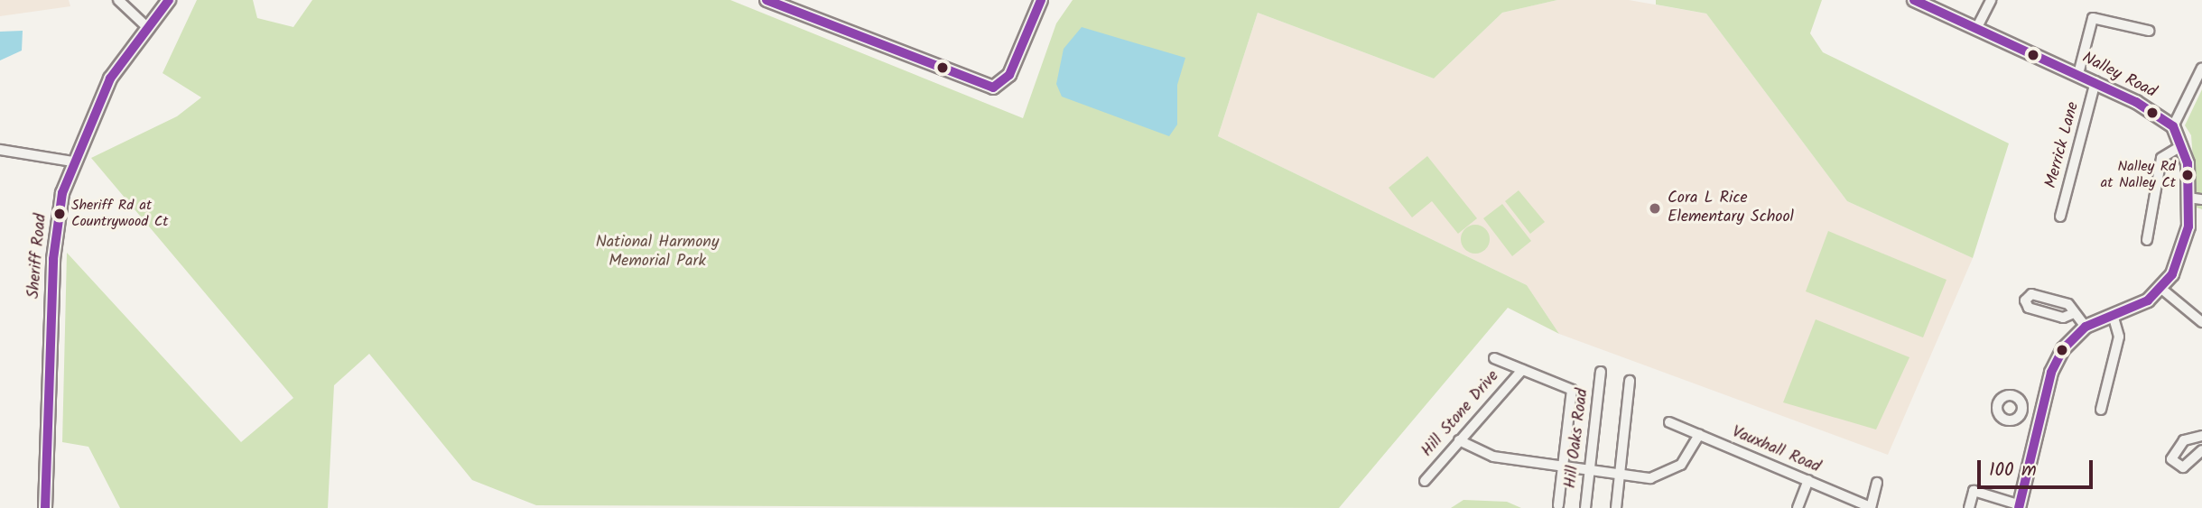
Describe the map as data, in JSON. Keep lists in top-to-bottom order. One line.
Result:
{"streets":{"street":["Nalley Road","Merrick Lane","Sheriff Road","Hill Stone Drive","Hill Oaks Road","Vauxhall Road"]},"crossings":[["Nalley Road","Merrick Lane"]],"parks":["National Harmony Memorial Park"],"places":["Nalley Rd at Nalley Ct","Cora L Rice Elementary School","Sheriff Rd at Countrywood Ct"],"scale_bar":"100 m"}
